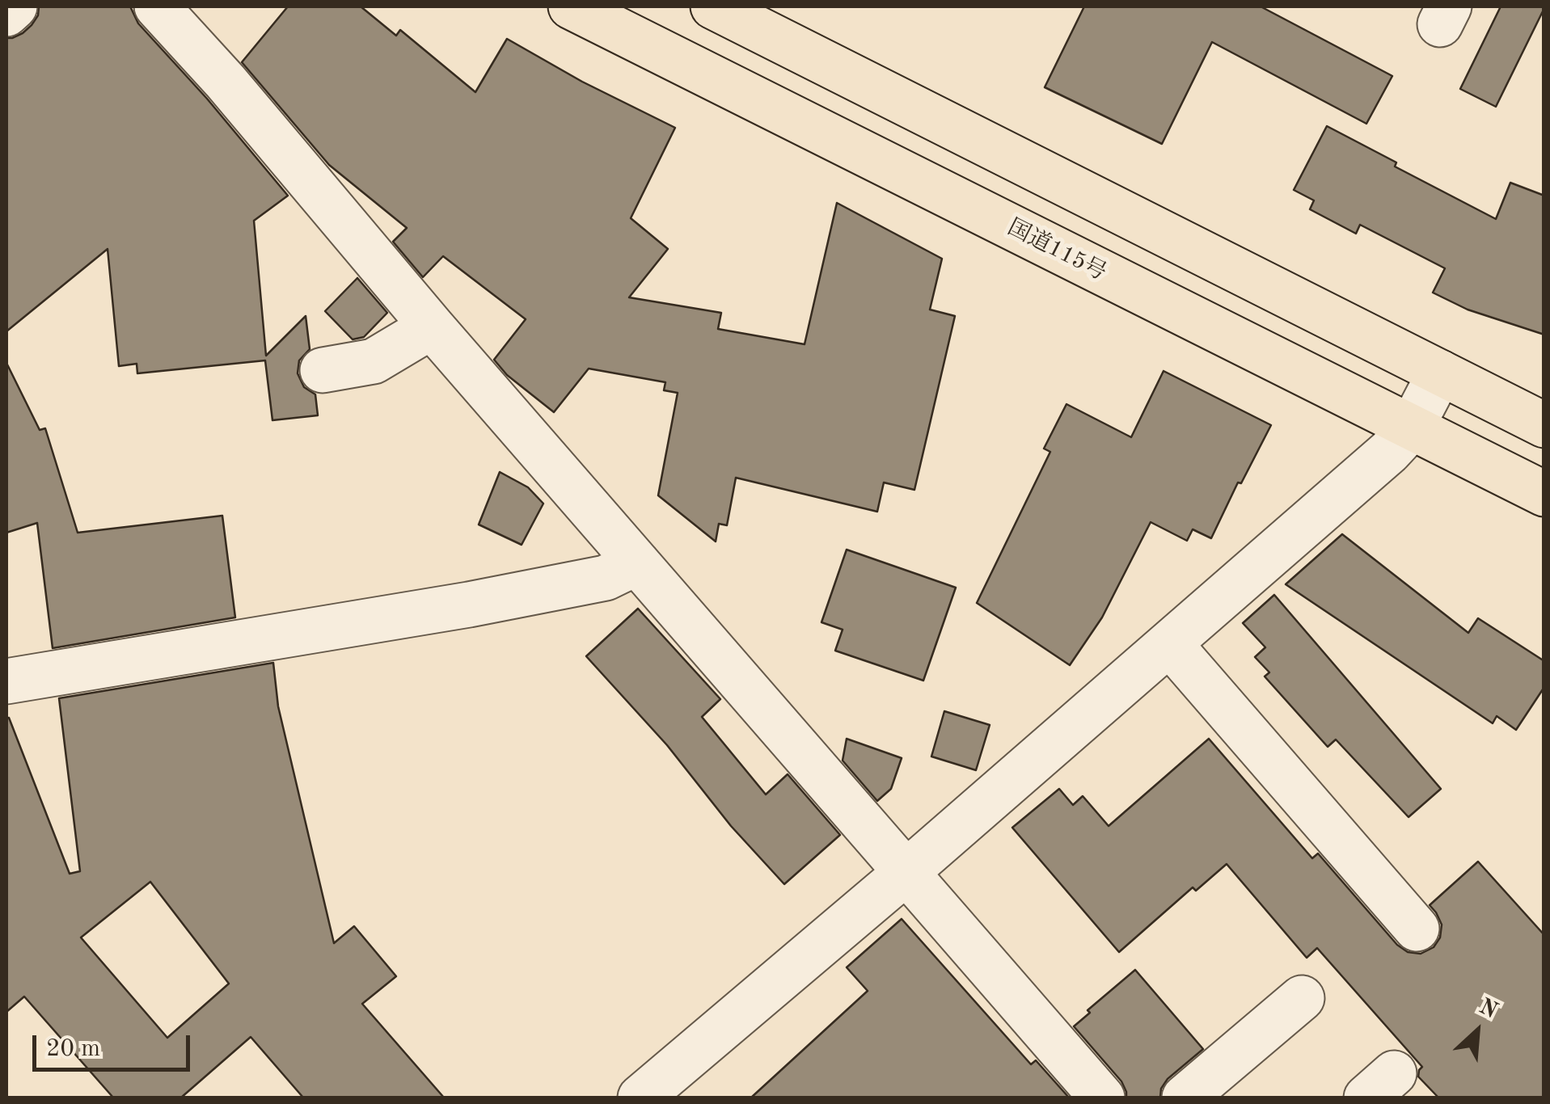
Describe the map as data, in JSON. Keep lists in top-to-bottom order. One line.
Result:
{"streets":{"highway":["国道115号"]},"scale_bar":"20 m","north":"top right"}
